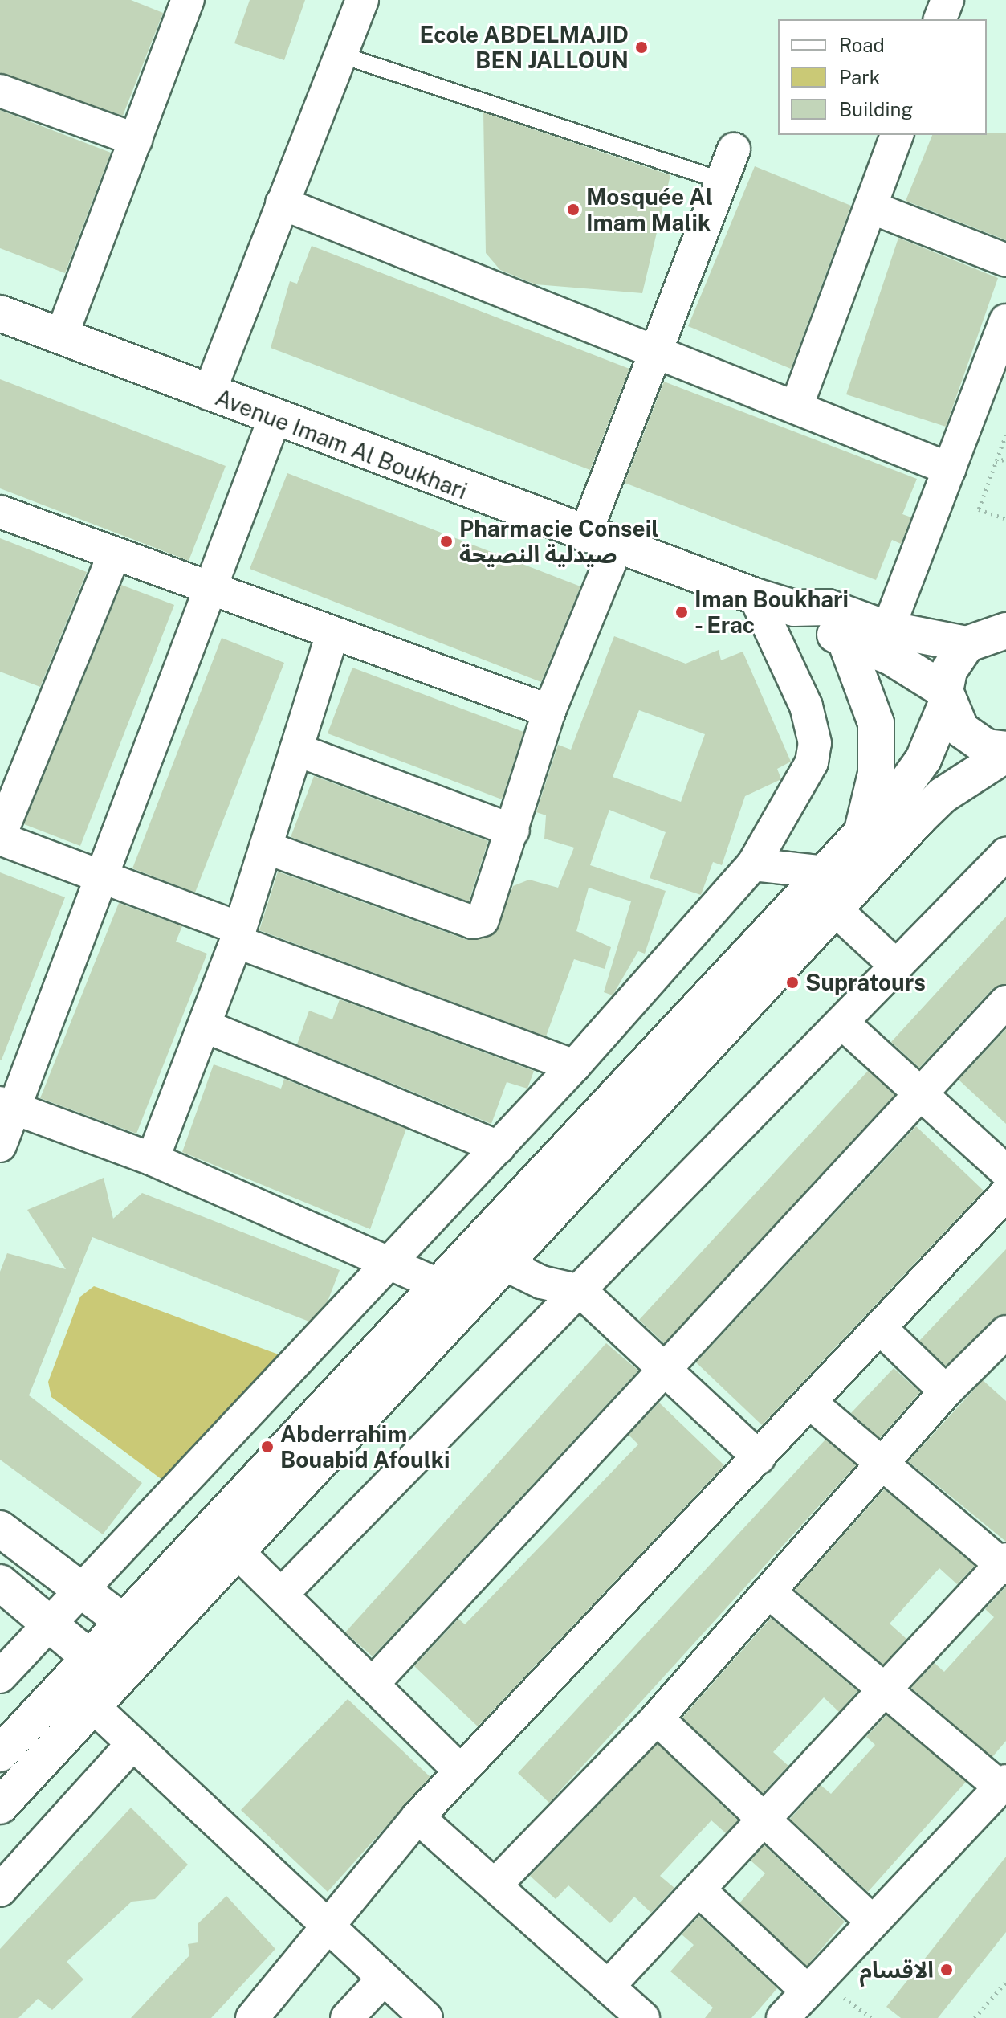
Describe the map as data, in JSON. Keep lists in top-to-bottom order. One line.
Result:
{"streets":{"main road":["Avenue Imam Al Boukhari"]},"places":["Ecole ABDELMAJID BEN JALLOUN","Mosquée Al Imam Malik","Pharmacie Conseil صيدلية النصيحة","Iman Boukhari - Erac","Supratours","Abderrahim Bouabid Afoulki","الاقسام"],"legend":["Road","Park","Building"]}
